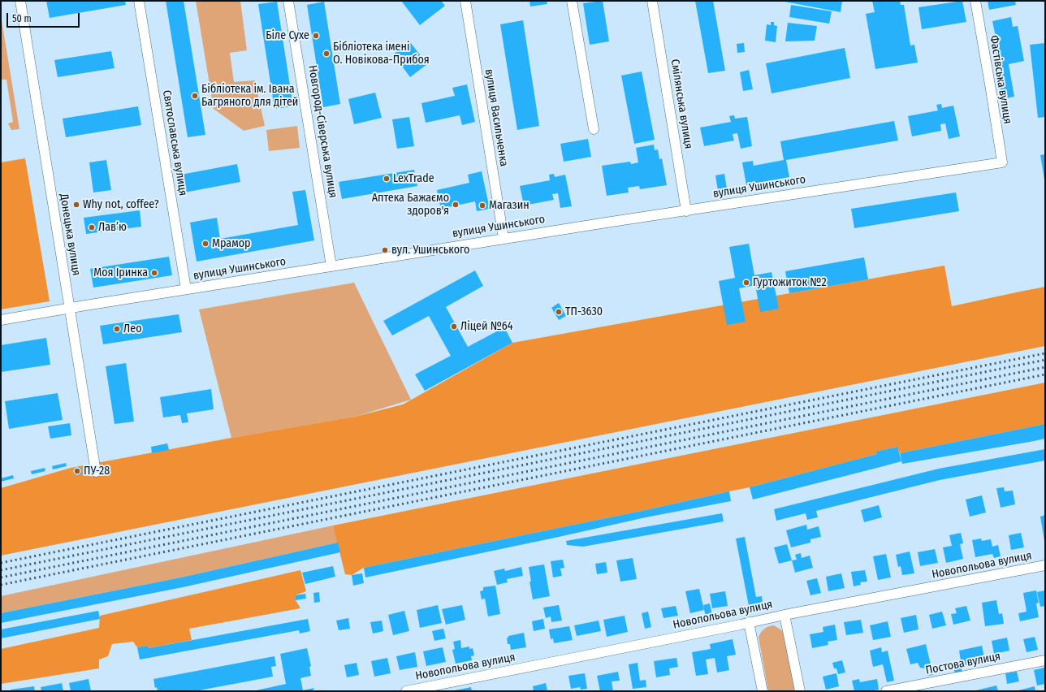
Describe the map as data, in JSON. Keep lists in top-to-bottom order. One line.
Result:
{"streets":{"street":["Фастівська вулиця","Смілянська вулиця","вулиця Васильченка","Новгород-Сіверська вулиця","Святославська вулиця","вулиця Ушинського","Донецька вулиця","Новопольова вулиця","Постова вулиця"]},"crossings":[["Фастівська вулиця","вулиця Ушинського"],["Смілянська вулиця","вулиця Ушинського"],["вулиця Васильченка","вулиця Ушинського"],["Новгород-Сіверська вулиця","вулиця Ушинського"],["Святославська вулиця","вулиця Ушинського"],["вулиця Ушинського","Донецька вулиця"]],"places":["Біле Сухе","Бібліотека імені О. Новікова-Прибоя","Бібліотека ім. Івана Багряного для дітей","LexTrade","Why not, coffee?","Аптека Бажаємо здоров'я","Магазин","Лав’ю","Мрамор","вул. Ушинського","Моя Іринка","Гуртожиток №2","ТП-3630","Ліцей №64","Лео","ПУ-28"],"scale_bar":"50 m"}
